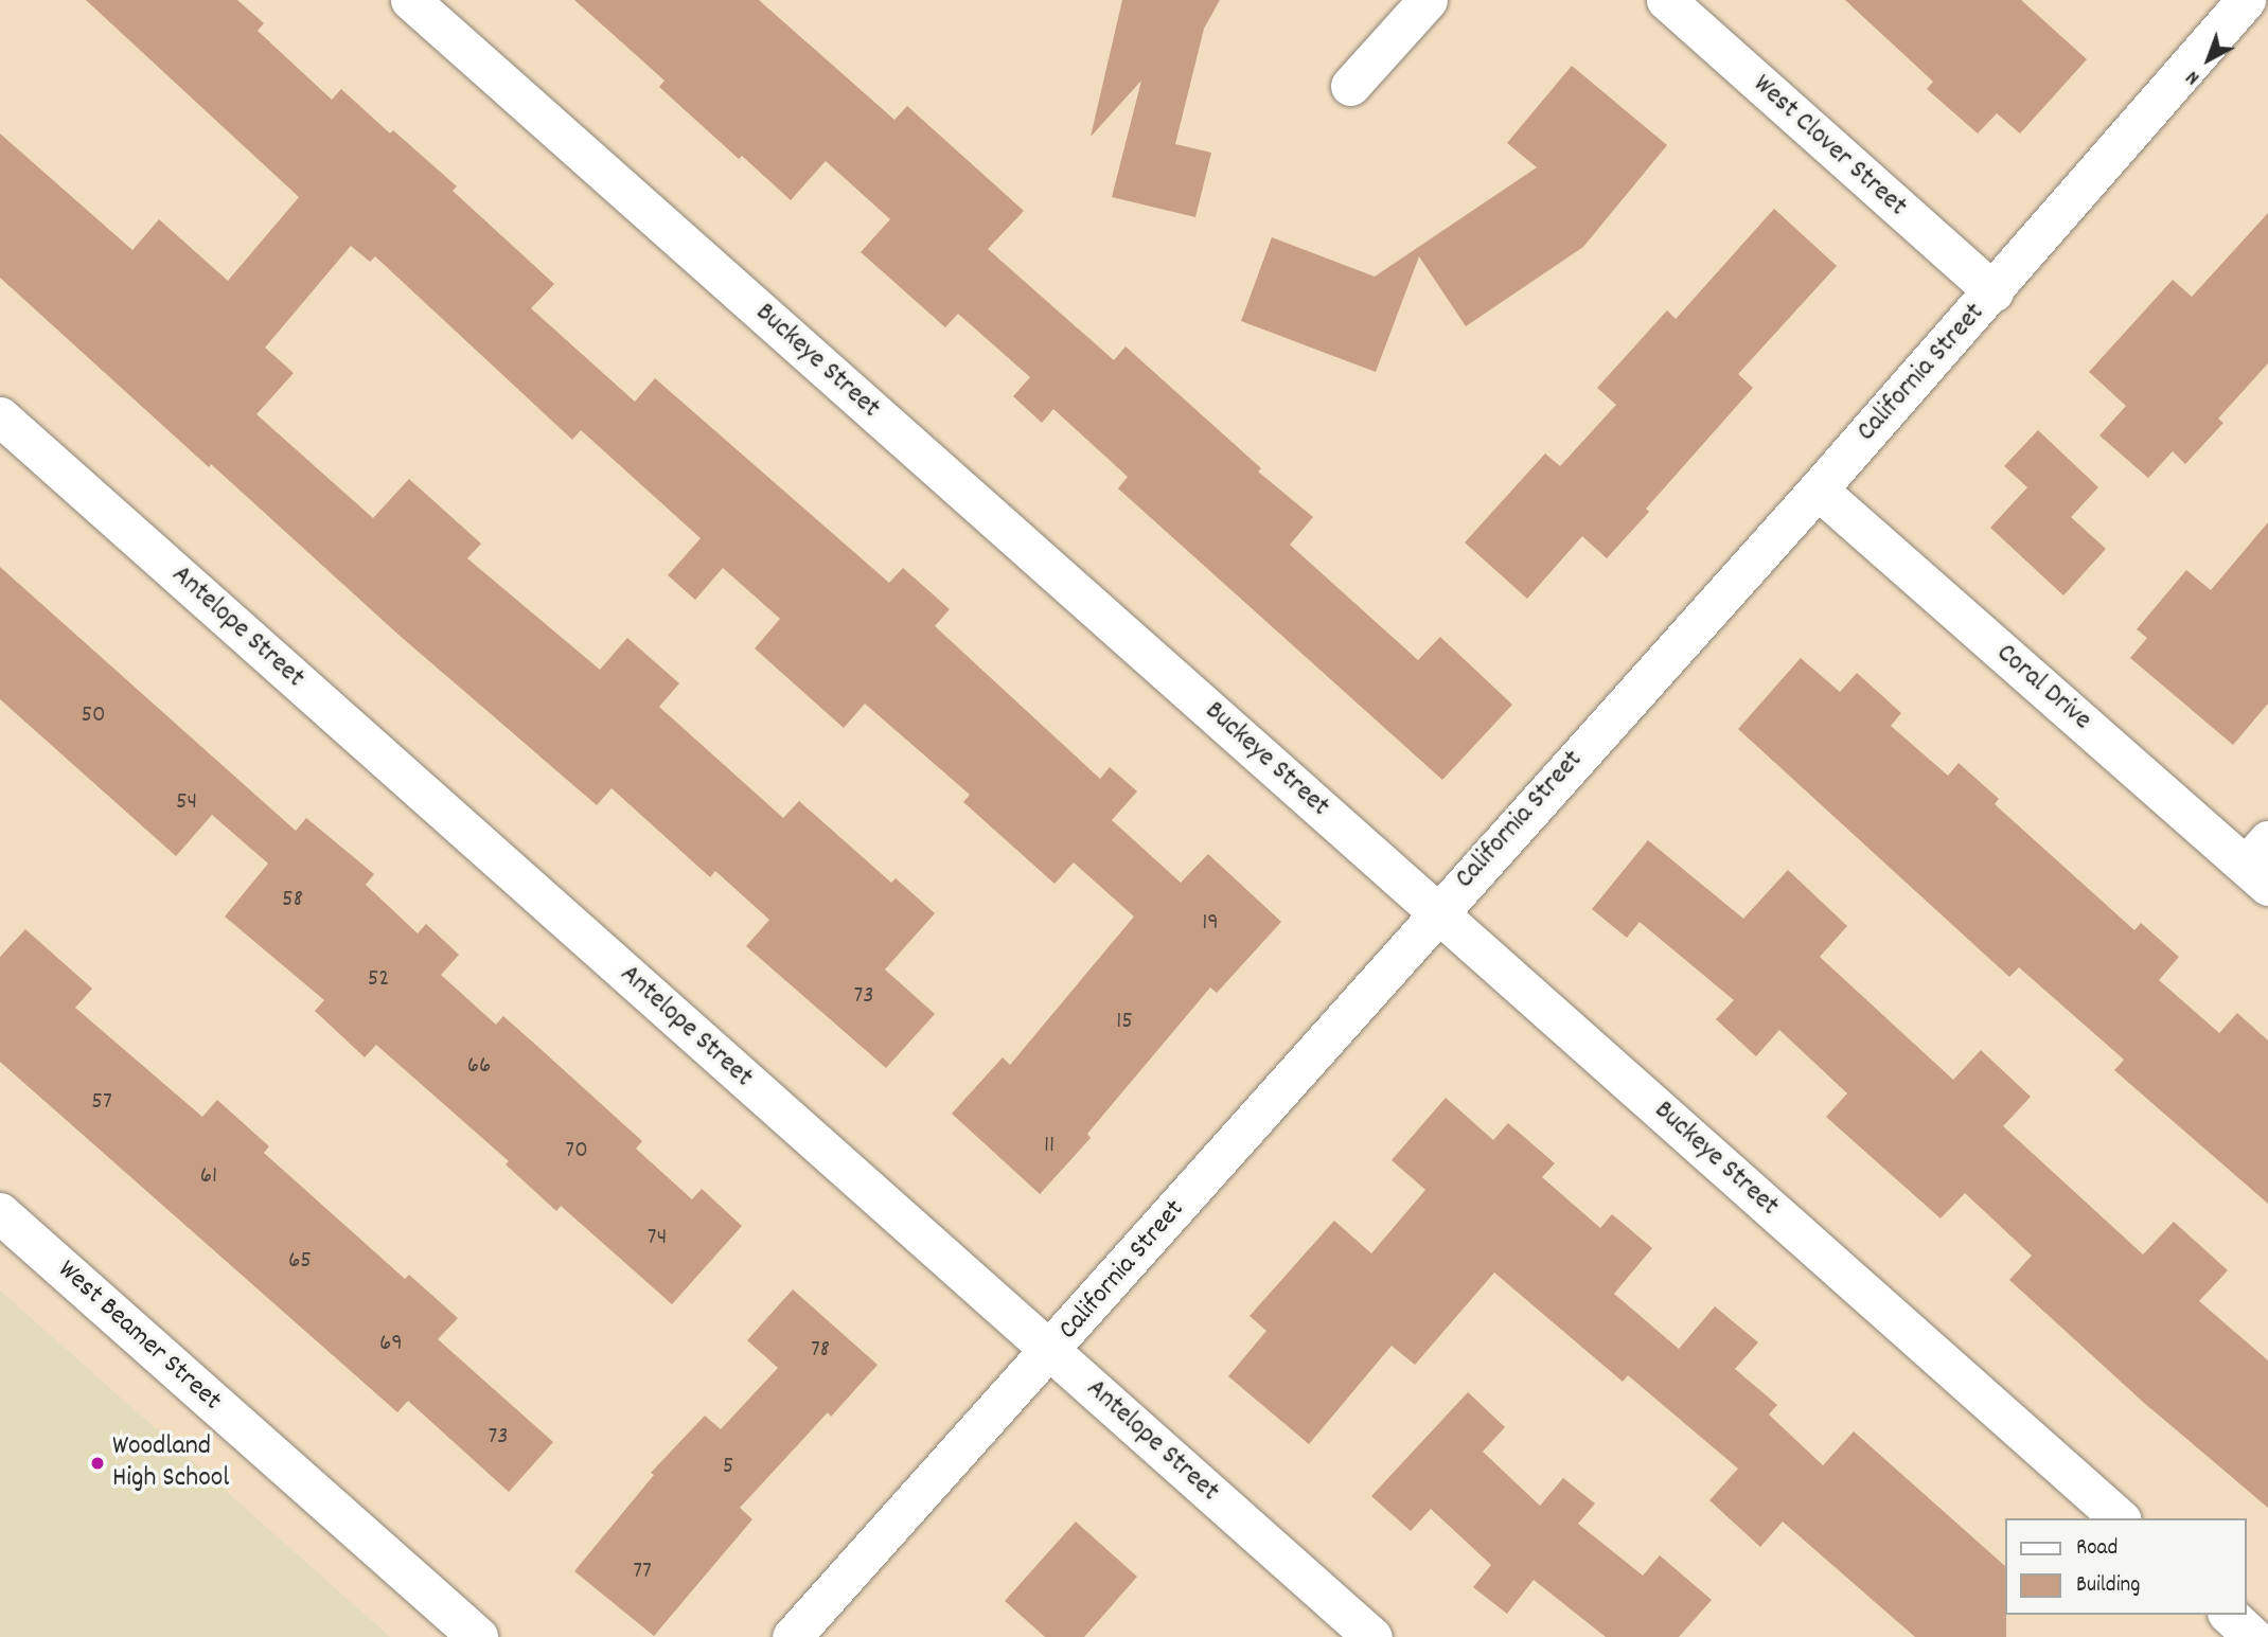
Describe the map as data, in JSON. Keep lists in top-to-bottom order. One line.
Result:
{"streets":{"street":["West Clover Street","Buckeye Street","California Street","Antelope Street","Coral Drive","West Beamer Street"]},"crossings":[["West Clover Street","California Street"],["Buckeye Street","California Street"],["California Street","Antelope Street"],["California Street","Coral Drive"]],"places":["Woodland High School"],"house_numbers":["50","54","58","19","52","73","15","66","57","11","70","61","74","65","69","78","73","5","77"],"legend":["Road","Building"],"north":"bottom left"}
